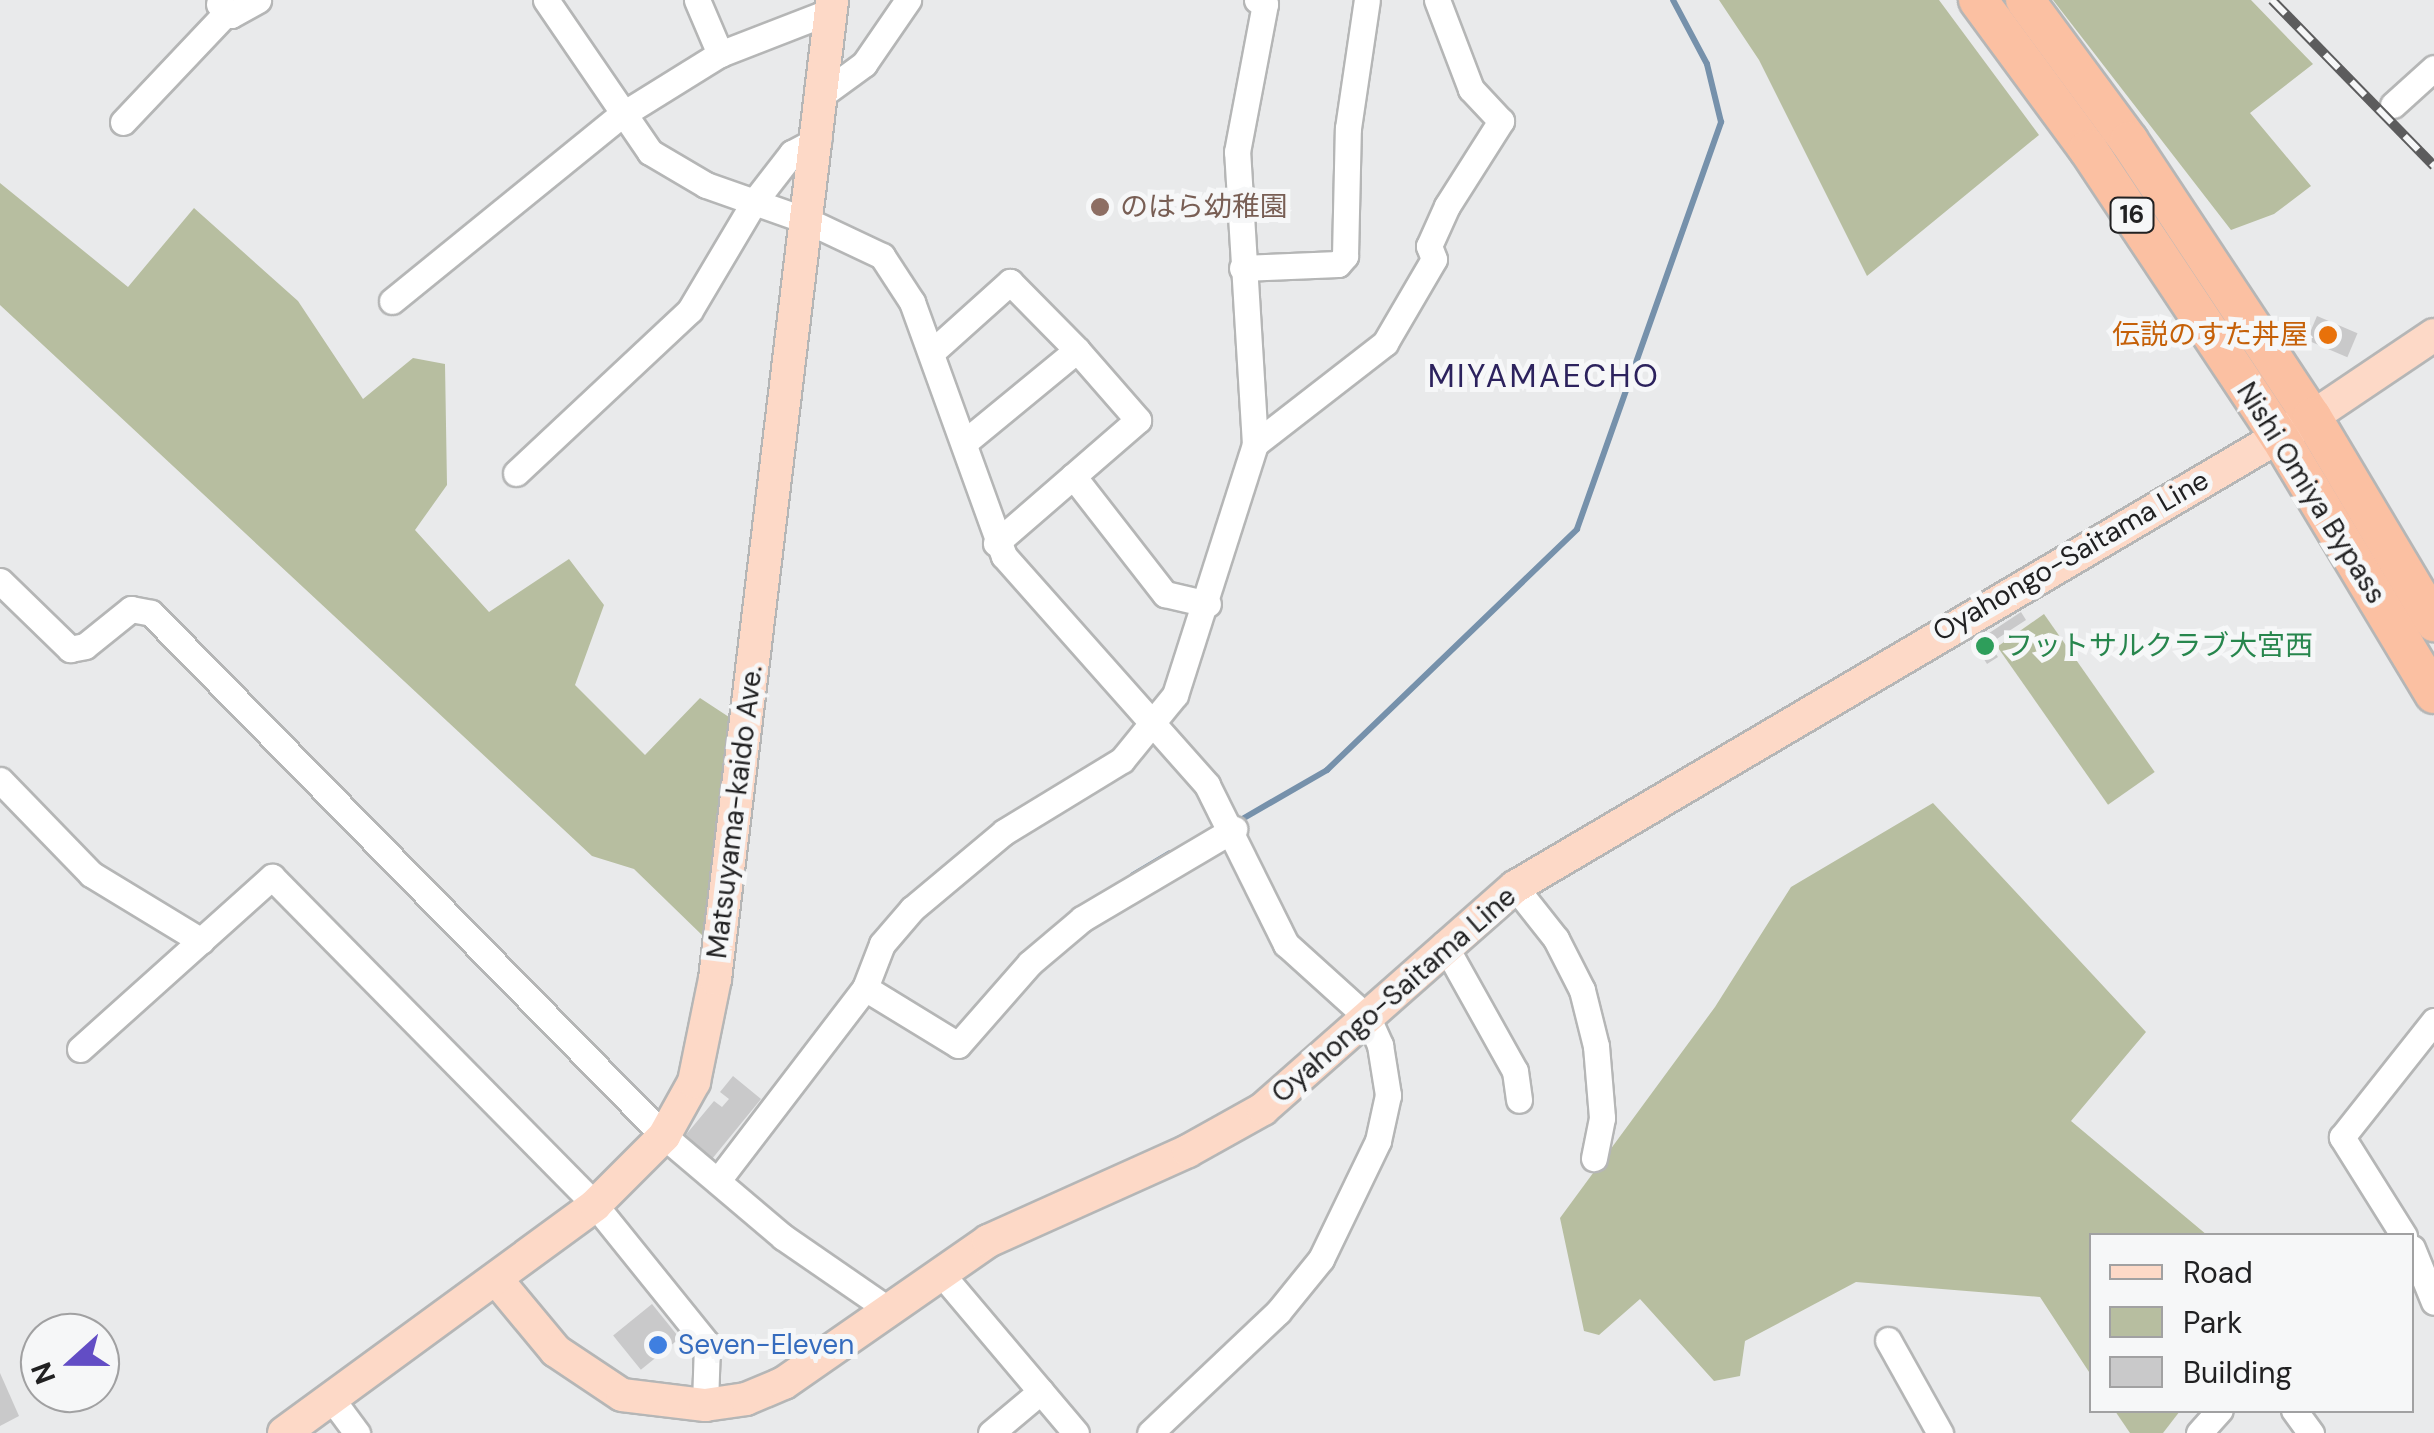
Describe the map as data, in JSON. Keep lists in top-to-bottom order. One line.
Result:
{"streets":{"highway":["16","Nishi Omiya Bypass"],"main road":["Oyahongo-Saitama Line","Matsuyama-kaido Ave."]},"crossings":[["Nishi Omiya Bypass","Oyahongo-Saitama Line"],["Oyahongo-Saitama Line","Matsuyama-kaido Ave."]],"districts":["MIYAMAECHO"],"places":["のはら幼稚園","伝説のすた丼屋","フットサルクラブ大宮西","Seven-Eleven"],"legend":["Road","Park","Building"],"north":"left"}
